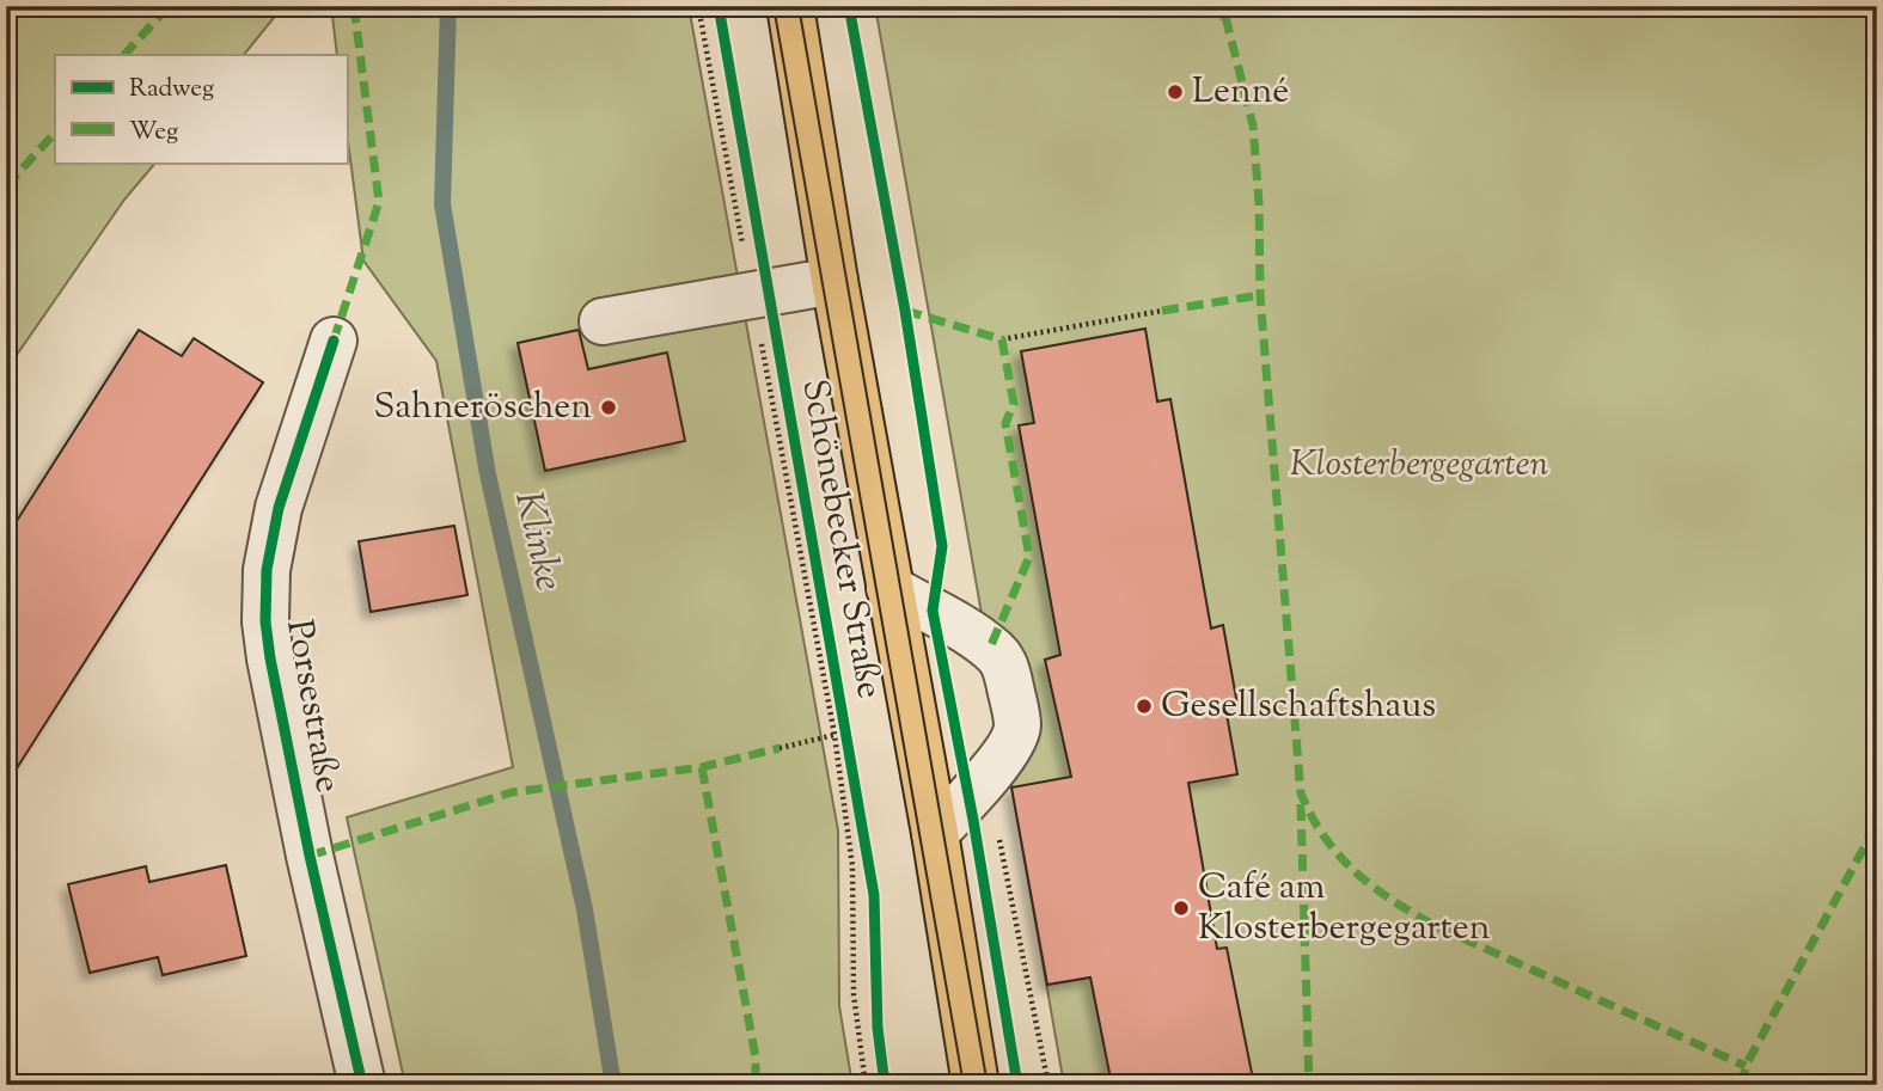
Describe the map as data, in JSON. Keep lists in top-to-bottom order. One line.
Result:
{"streets":{"main road":["Schönebecker Straße"],"street":["Porsestraße"]},"water":["Klinke"],"parks":["Klosterbergegarten"],"places":["Lenné","Sahneröschen","Gesellschaftshaus","Café am Klosterbergegarten"],"legend":["Radweg","Weg"]}
